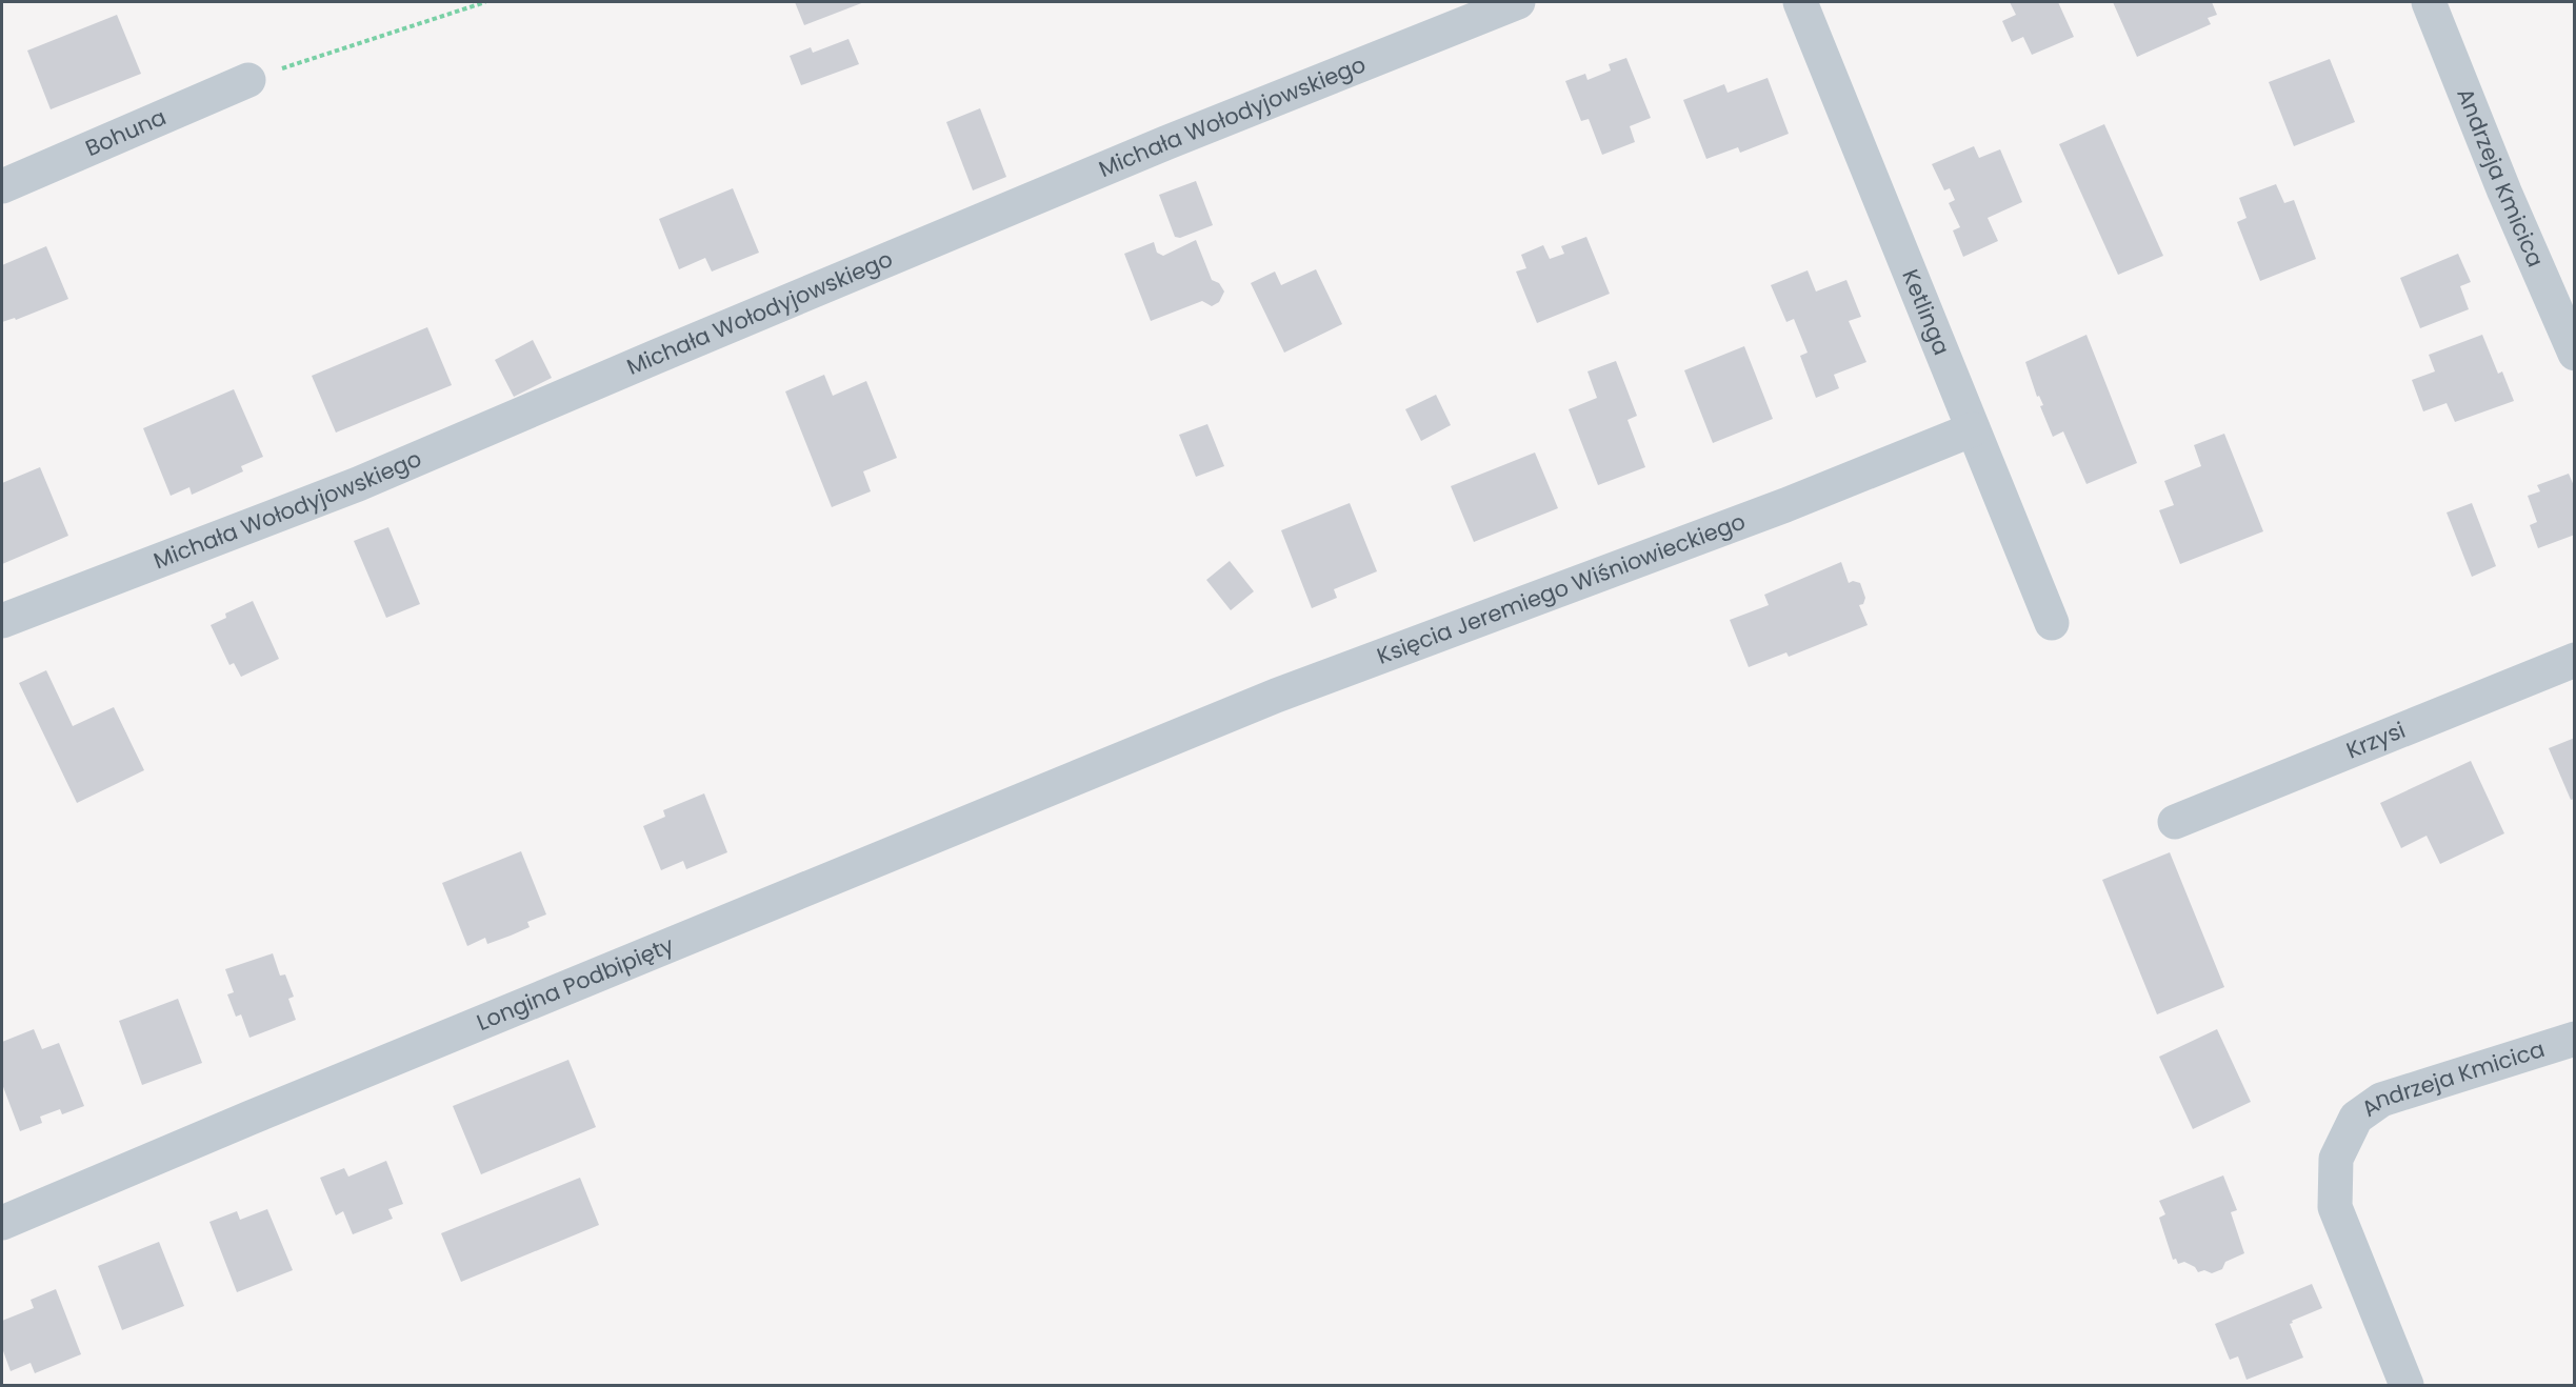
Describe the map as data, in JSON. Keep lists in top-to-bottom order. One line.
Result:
{"streets":{"street":["Michała Wołodyjowskiego","Bohuna","Andrzeja Kmicica","Ketlinga","Księcia Jeremiego Wiśniowieckiego","Krzysi","Longina Podbipięty"]},"crossings":[["Ketlinga","Księcia Jeremiego Wiśniowieckiego"],["Księcia Jeremiego Wiśniowieckiego","Longina Podbipięty"]]}
